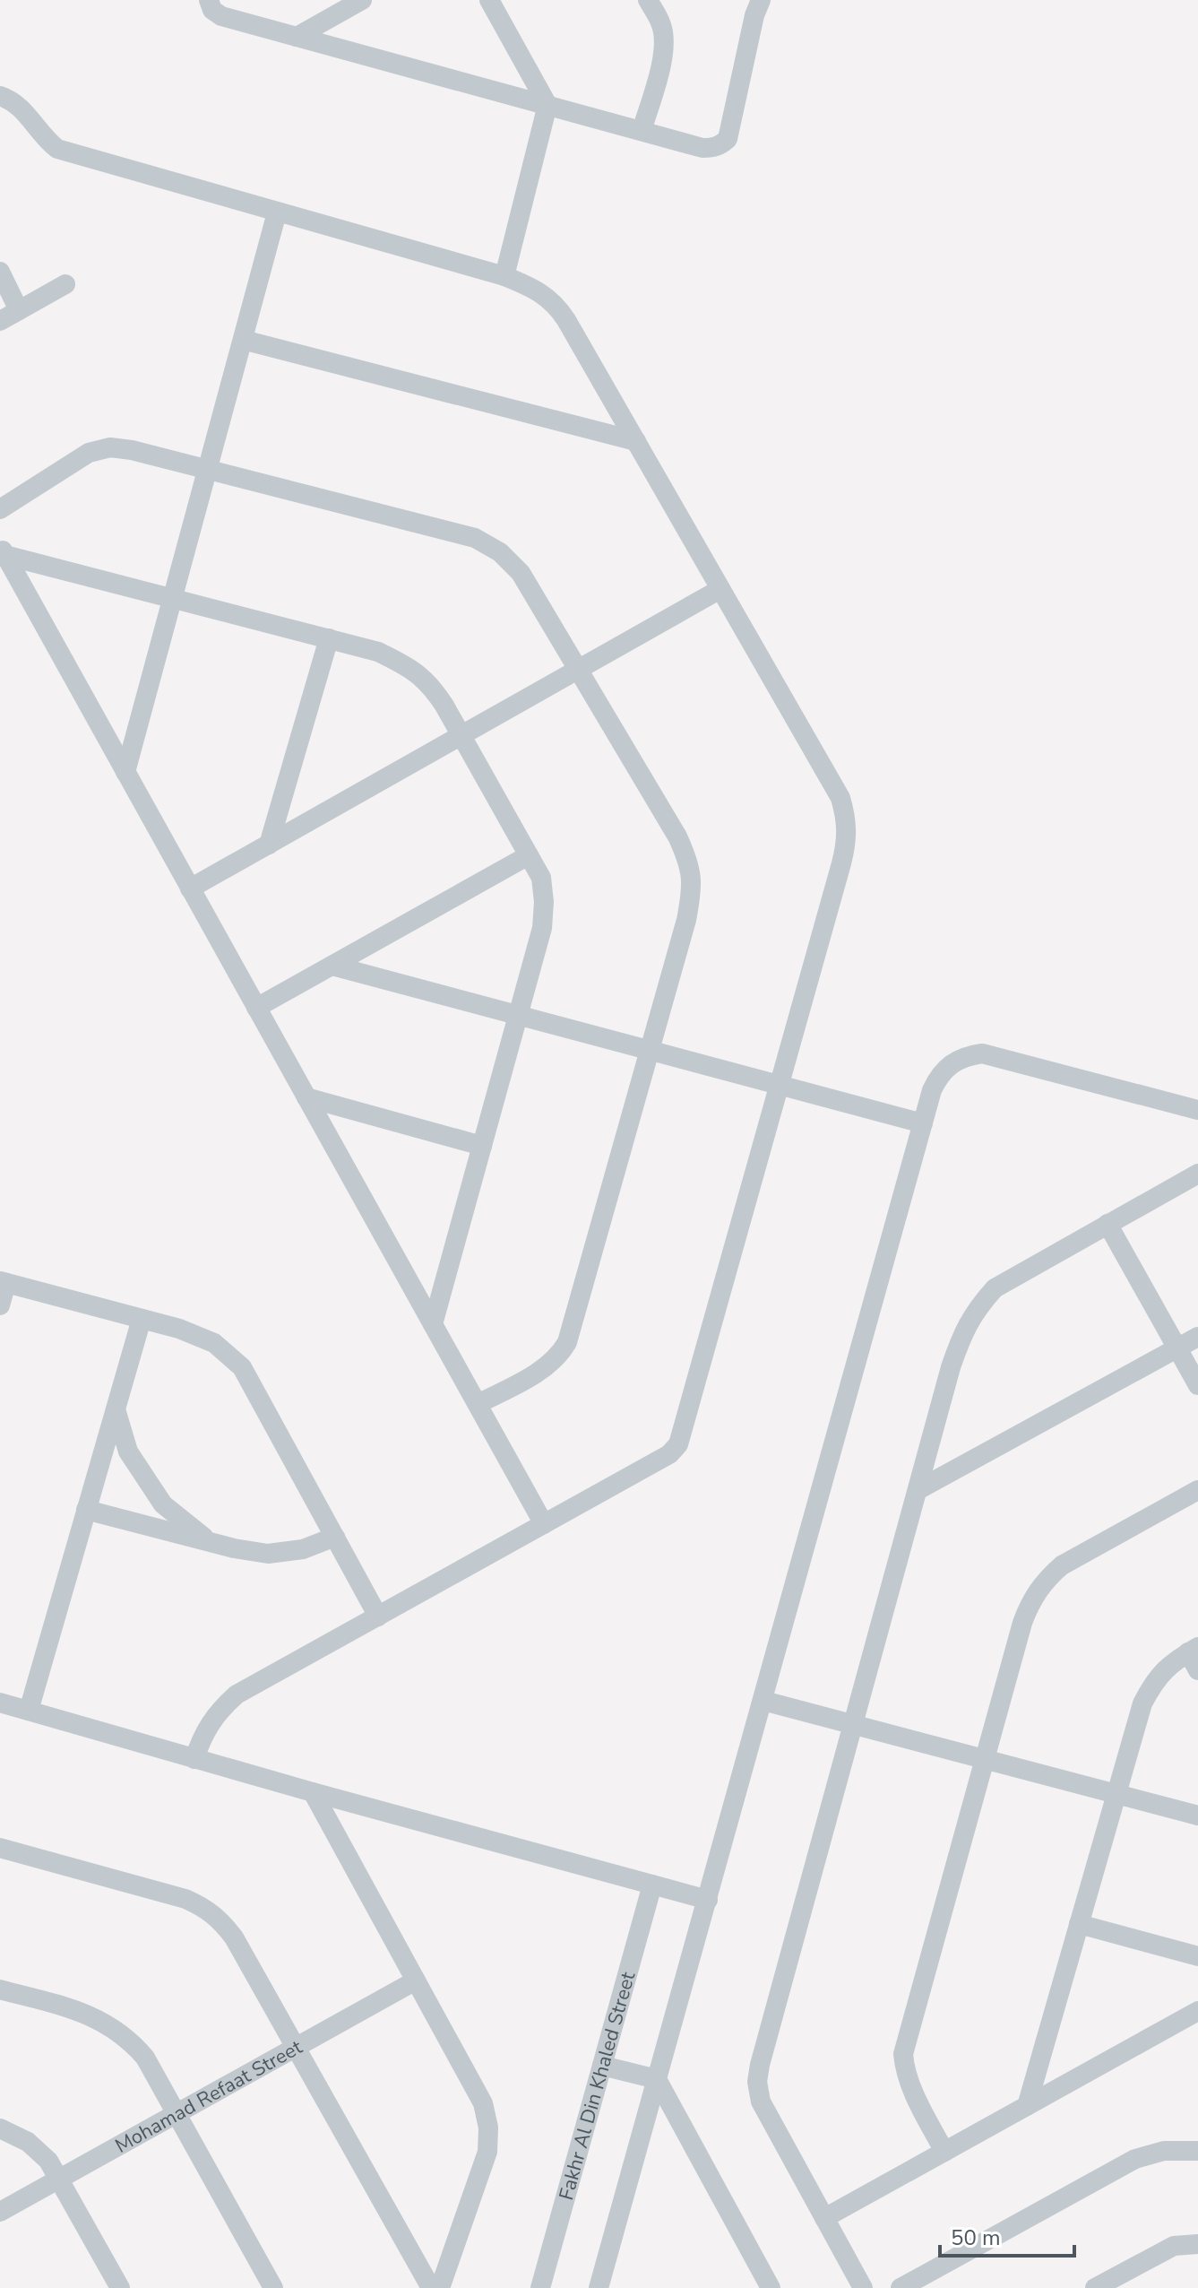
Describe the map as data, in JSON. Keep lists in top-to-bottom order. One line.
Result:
{"streets":{"street":["Fakhr Al Din Khaled Street","Mohamad Refaat Street"]},"scale_bar":"50 m"}
